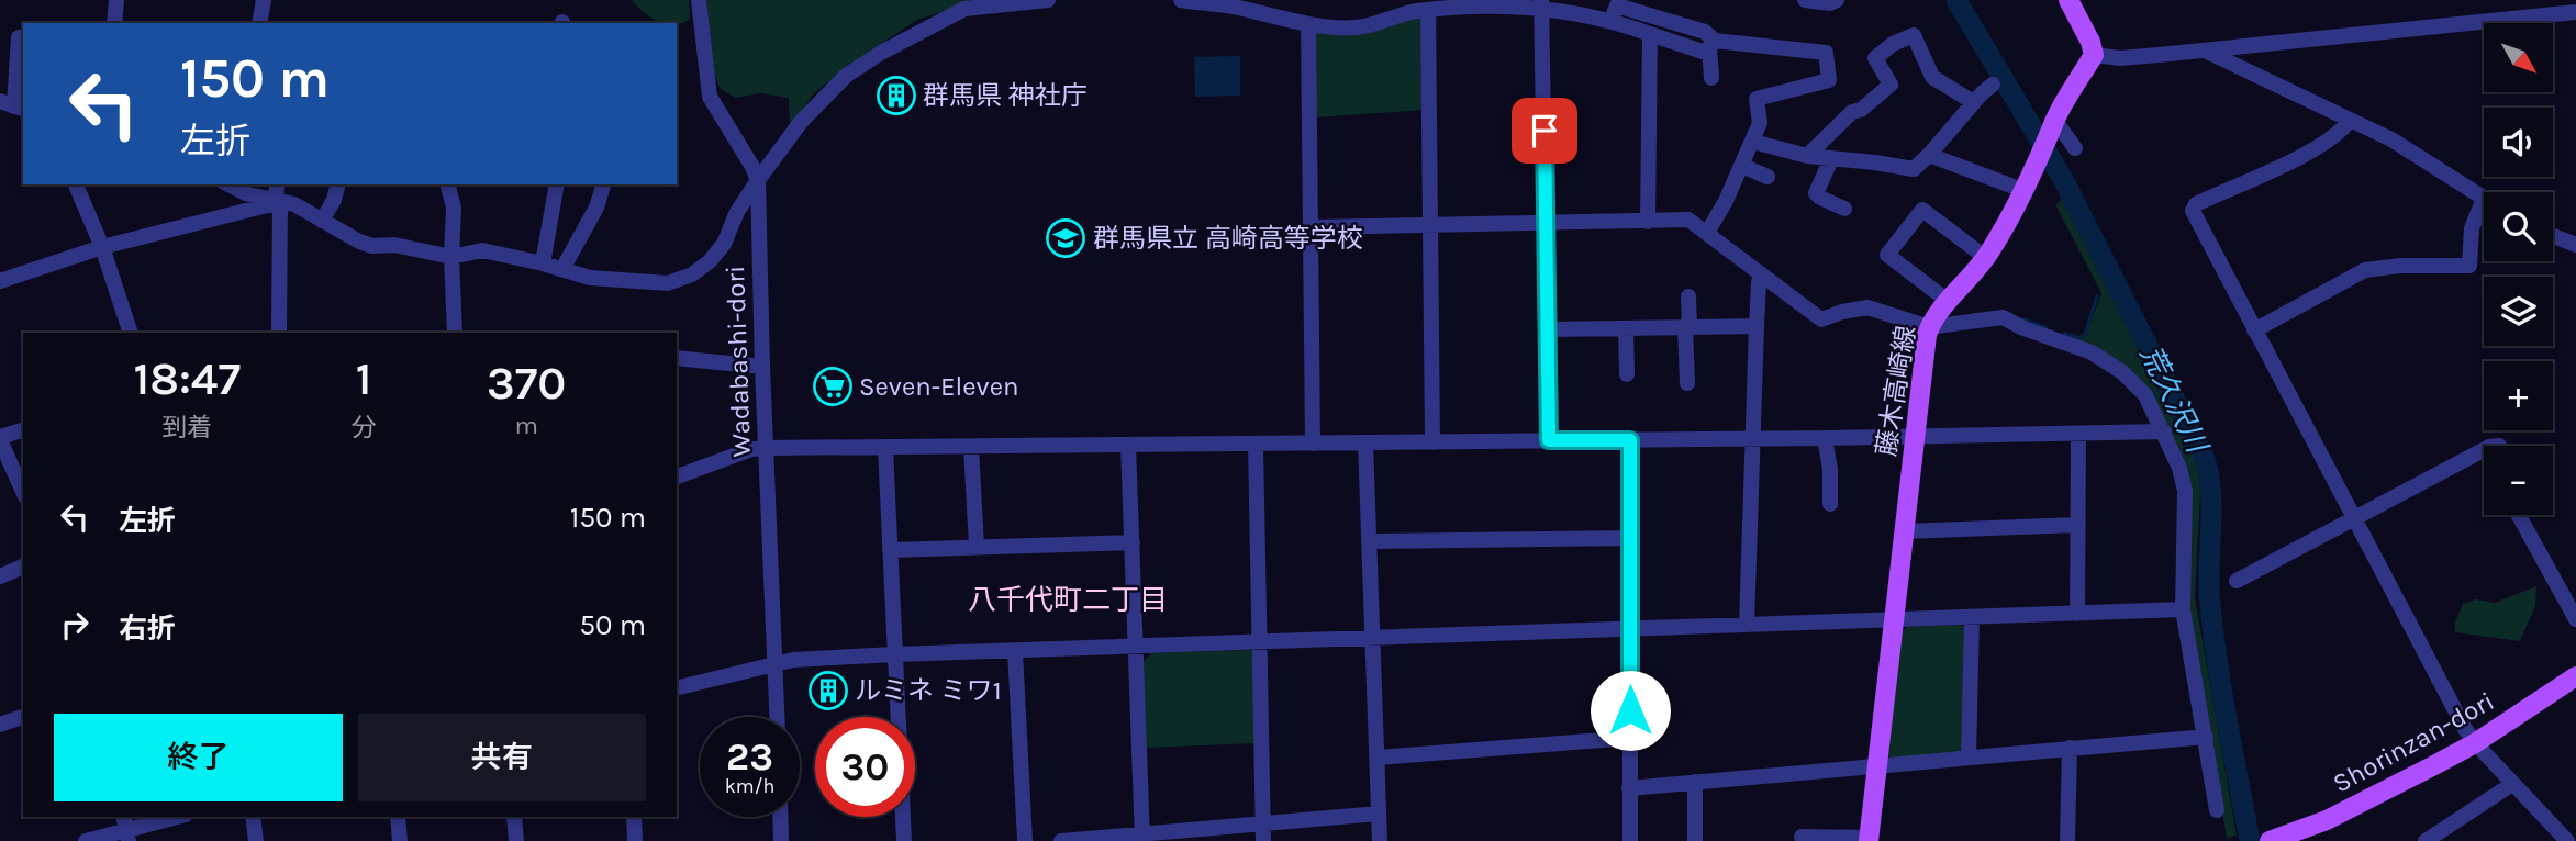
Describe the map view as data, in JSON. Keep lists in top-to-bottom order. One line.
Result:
{"streets":{"main road":["藤木高崎線","Shorinzan-dori"],"street":["Wadabashi-dori"]},"districts":["八千代町二丁目"],"water":["荒久沢川"],"places":{"building":["群馬県 神社庁","ルミネ ミワ1"],"school or university":["群馬県立 高崎高等学校"],"supermarket":["Seven-Eleven"]},"north":"bottom right","page":{"map_buttons":["+","−"],"turn":["150 m","左折"],"eta":["18:47","到着","1","分","370","m"],"list":[{"name":"左折","value":"150 m"},{"name":"右折","value":"50 m"}],"buttons":["終了","共有"],"speed":"23 km/h","limit":"30"}}
